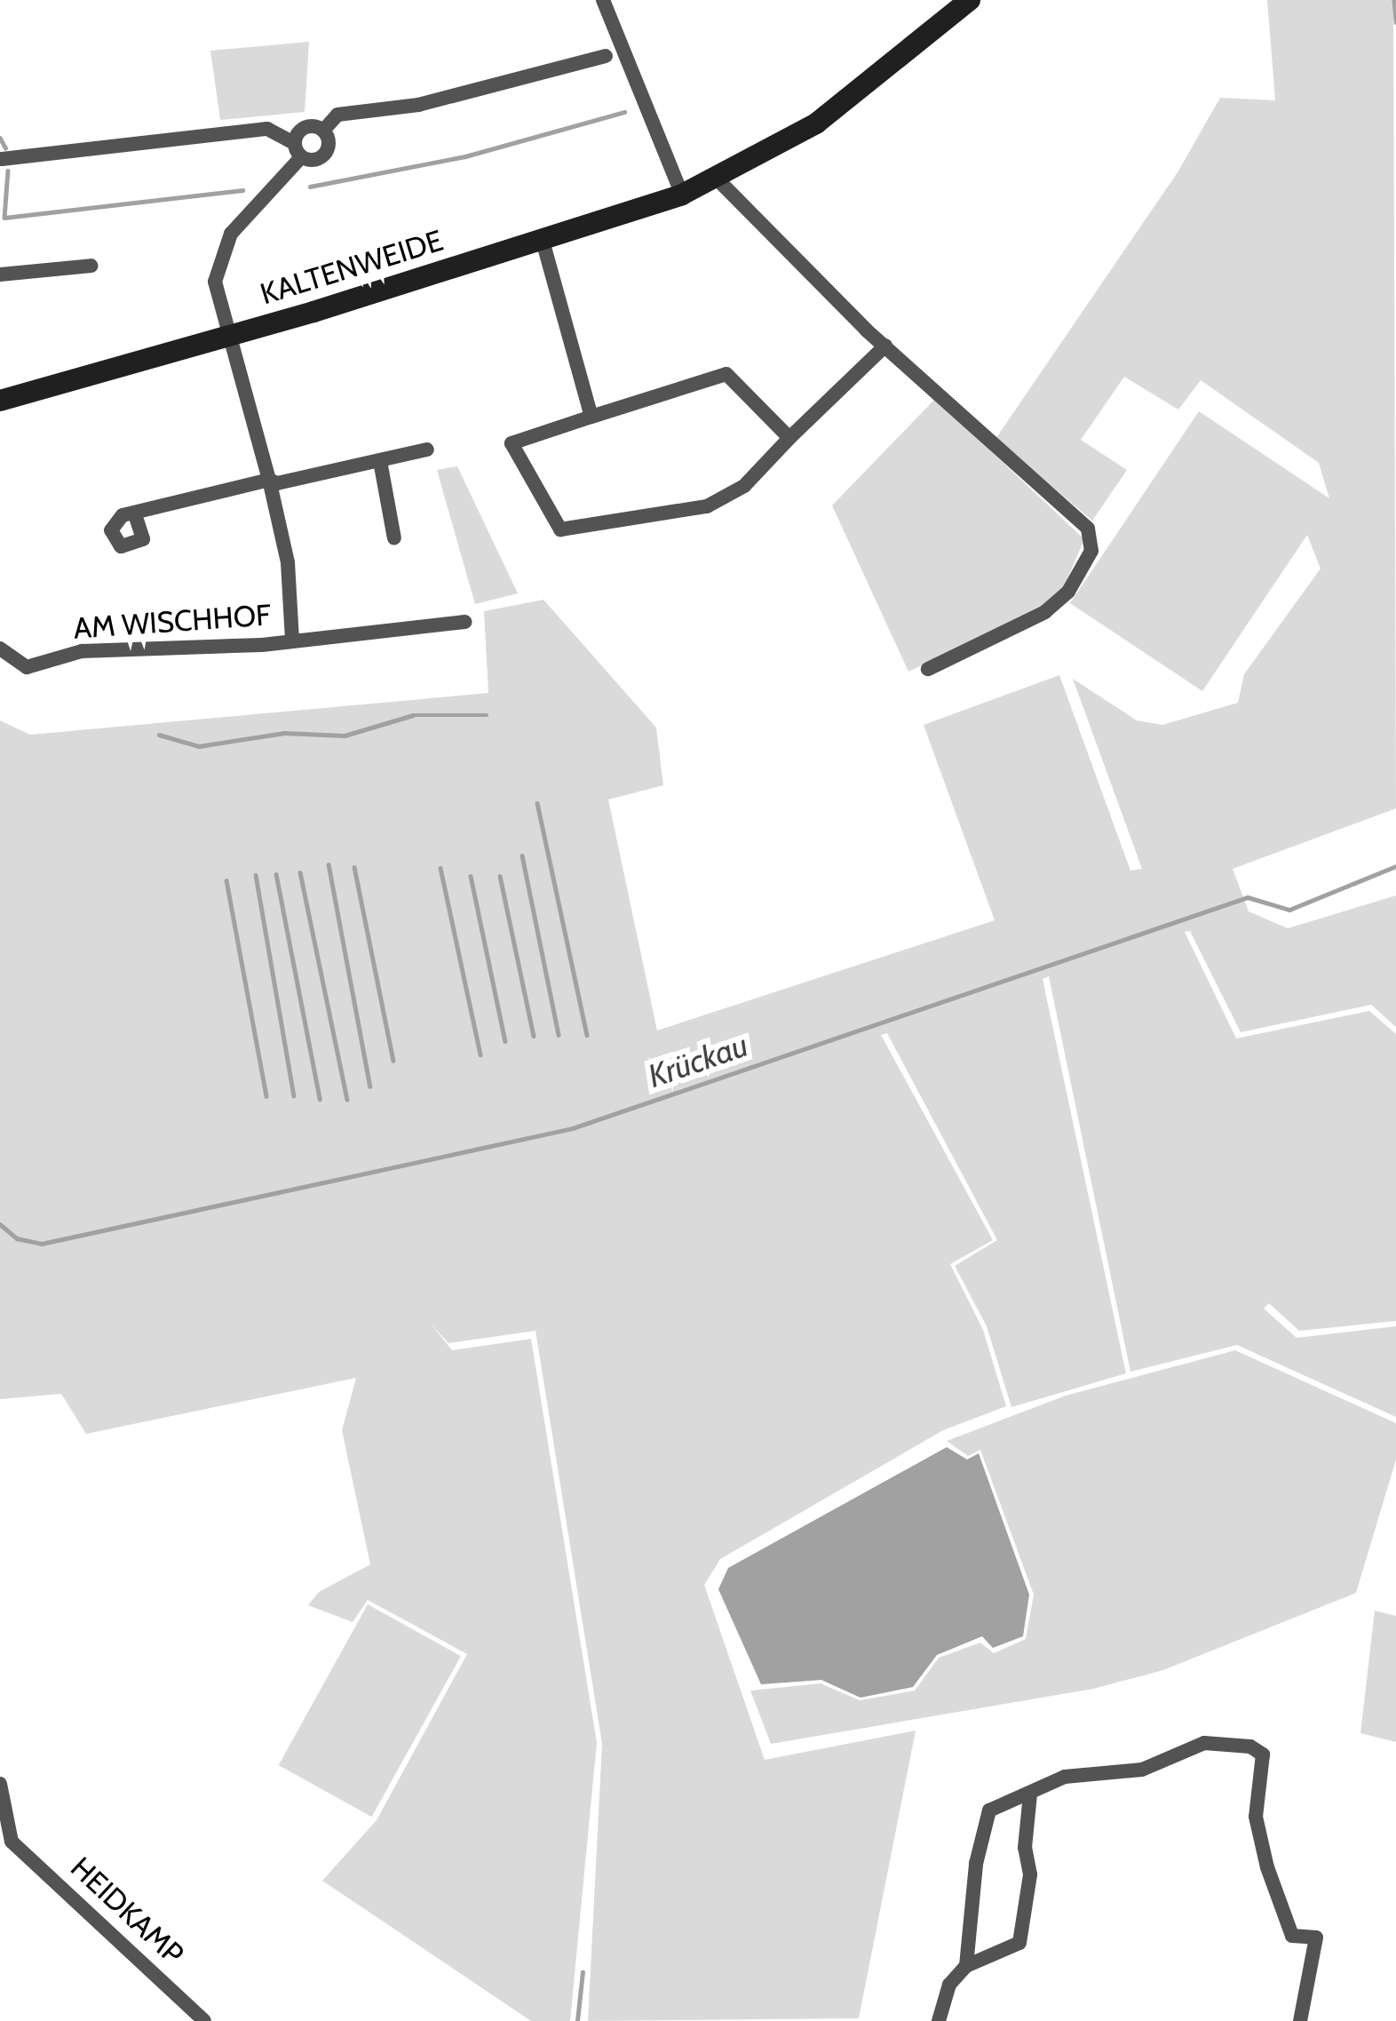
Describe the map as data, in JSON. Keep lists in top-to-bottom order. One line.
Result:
{"streets":{"main road":["KALTENWEIDE"],"street":["AM WISCHHOF","HEIDKAMP"]},"crossings":[["KALTENWEIDE","AM WISCHHOF"]],"water":["Krückau"]}
